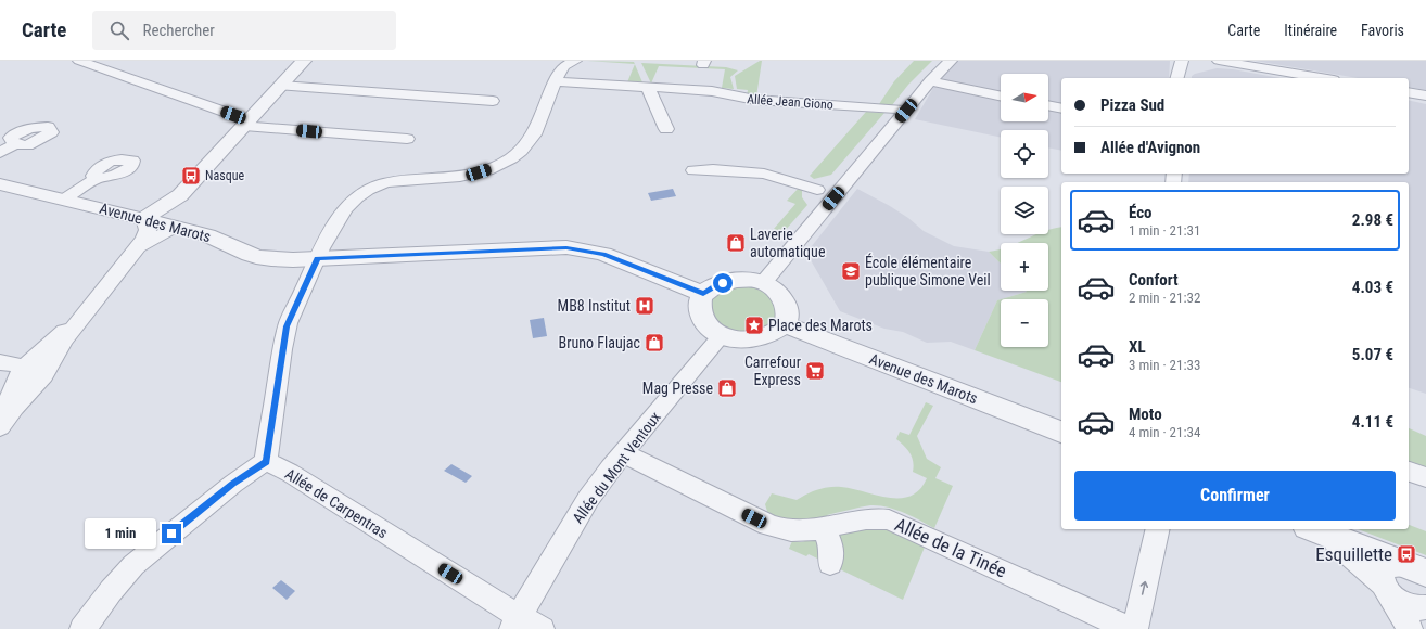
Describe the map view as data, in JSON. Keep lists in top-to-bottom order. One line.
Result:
{"streets":{"street":["Allée Jean Giono","Avenue des Marots","Allée du Mont Ventoux","Allée de Carpentras","Allée de la Tinée"]},"crossings":[["Avenue des Marots","Allée du Mont Ventoux"],["Allée du Mont Ventoux","Allée de Carpentras"],["Allée du Mont Ventoux","Allée de la Tinée"]],"places":{"bus stop":["Nasque","Esquillette"],"shop":["Laverie automatique","Bruno Flaujac","Mag Presse"],"school or university":["École élémentaire publique Simone Veil"],"hospital":["MB8 Institut"],"place":["Place des Marots"],"supermarket":["Carrefour Express"]},"north":"right","page":{"header":"Carte","search":"Rechercher","nav":["Carte","Itinéraire","Favoris"],"map_buttons":["+","−"],"banner":["Pizza Sud","Allée d'Avignon"],"list":[{"name":"Éco","note":"1 min · 21:31","value":"2.98 €"},{"name":"Confort","note":"2 min · 21:32","value":"4.03 €"},{"name":"XL","note":"3 min · 21:33","value":"5.07 €"},{"name":"Moto","note":"4 min · 21:34","value":"4.11 €"}],"buttons":"Confirmer","bubble":"1 min"}}
